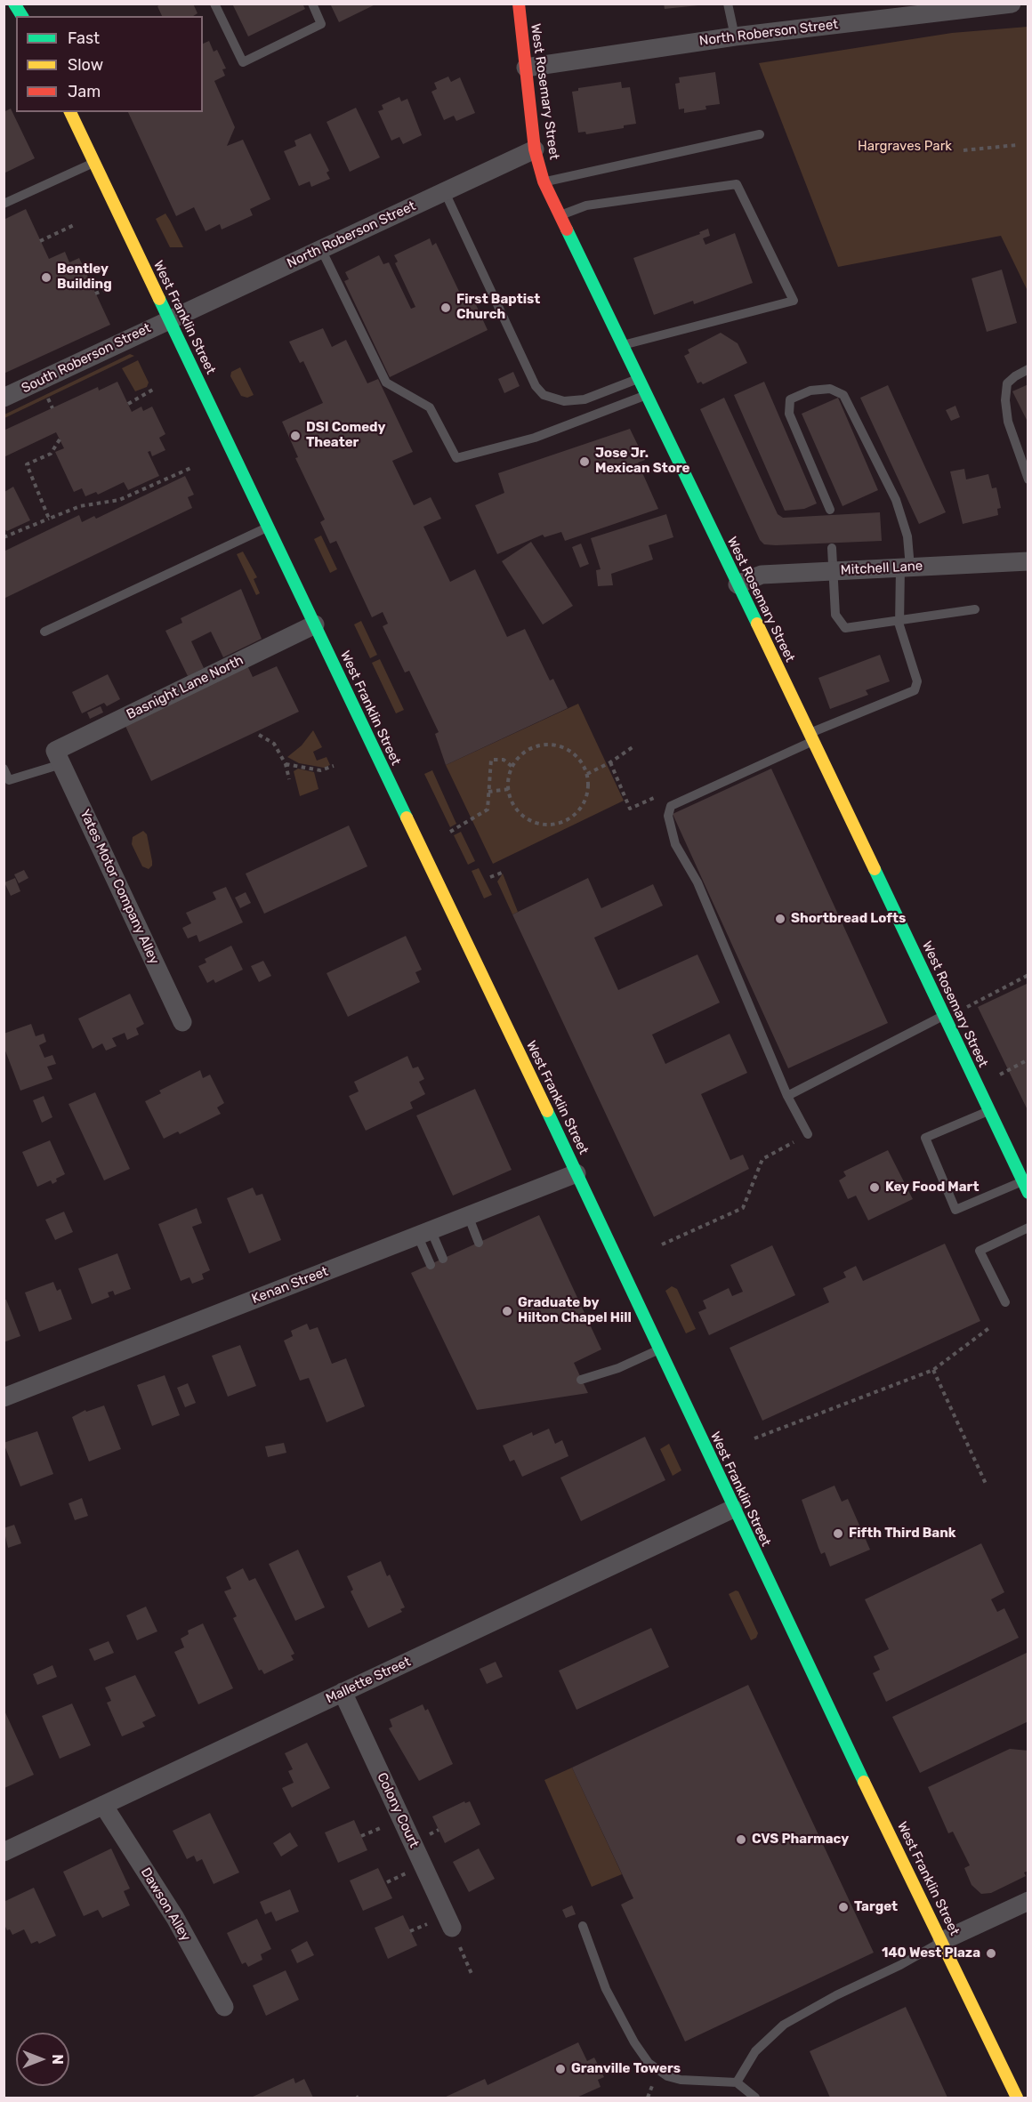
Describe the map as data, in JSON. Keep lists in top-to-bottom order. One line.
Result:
{"streets":{"main road":["West Rosemary Street","West Franklin Street"],"street":["North Roberson Street","South Roberson Street","Mitchell Lane","Basnight Lane North","Yates Motor Company Alley","Kenan Street","Mallette Street","Colony Court","Dawson Alley"]},"crossings":[["North Roberson Street","West Rosemary Street"],["North Roberson Street","West Franklin Street"],["North Roberson Street","South Roberson Street"],["West Rosemary Street","Mitchell Lane"],["West Franklin Street","South Roberson Street"],["West Franklin Street","Basnight Lane North"],["West Franklin Street","Kenan Street"],["West Franklin Street","Mallette Street"],["Basnight Lane North","Yates Motor Company Alley"],["Mallette Street","Colony Court"],["Mallette Street","Dawson Alley"]],"parks":["Hargraves Park"],"places":["Bentley Building","First Baptist Church","DSI Comedy Theater","Jose Jr. Mexican Store","Shortbread Lofts","Key Food Mart","Graduate by Hilton Chapel Hill","Fifth Third Bank","CVS Pharmacy","Target","140 West Plaza","Granville Towers"],"legend":["Fast","Slow","Jam"],"north":"right"}
